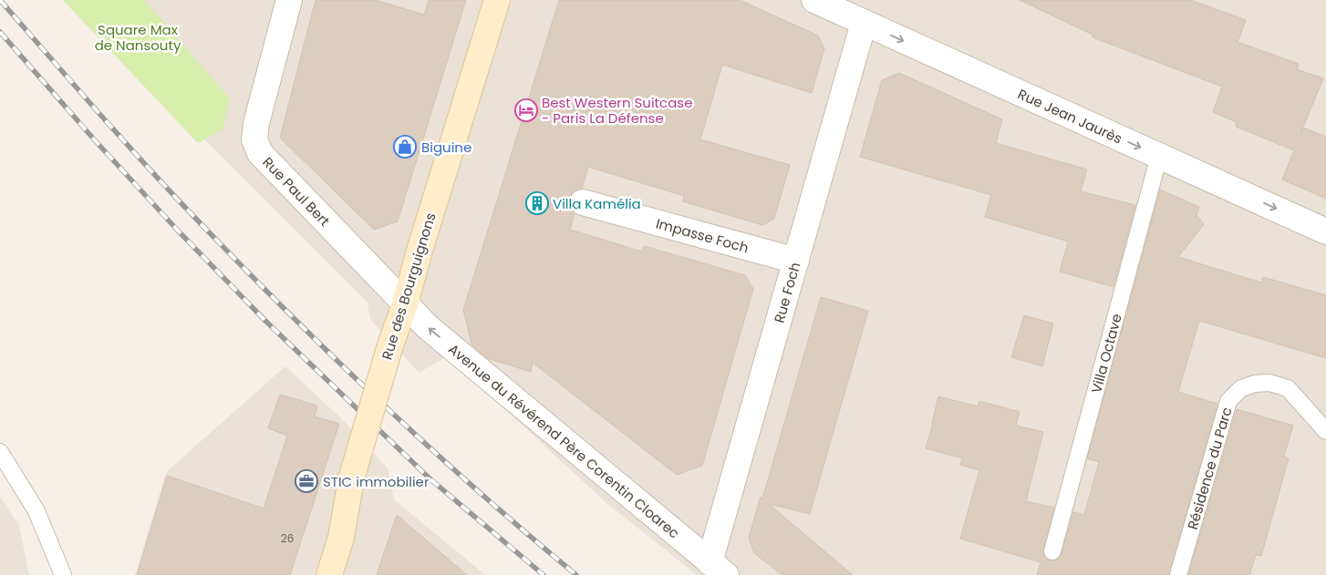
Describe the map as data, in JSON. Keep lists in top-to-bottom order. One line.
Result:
{"streets":{"main road":["Rue des Bourguignons"],"street":["Rue Jean Jaurès","Rue Paul Bert","Impasse Foch","Rue Foch","Avenue du Révérend Père Corentin Cloarec"],"lane":["Villa Octave","Résidence du Parc"]},"crossings":[["Rue Jean Jaurès","Rue Foch"],["Rue Jean Jaurès","Villa Octave"],["Rue Paul Bert","Rue des Bourguignons"],["Rue Paul Bert","Avenue du Révérend Père Corentin Cloarec"],["Impasse Foch","Rue Foch"],["Rue des Bourguignons","Avenue du Révérend Père Corentin Cloarec"],["Rue Foch","Avenue du Révérend Père Corentin Cloarec"]],"one_way":["Rue Jean Jaurès","Avenue du Révérend Père Corentin Cloarec"],"parks":["Square Max de Nansouty"],"places":{"hotel":["Best Western Suitcase - Paris La Défense"],"shop":["Biguine"],"building":["Villa Kamélia"],"office":["STIC immobilier"]},"house_numbers":["26"]}
